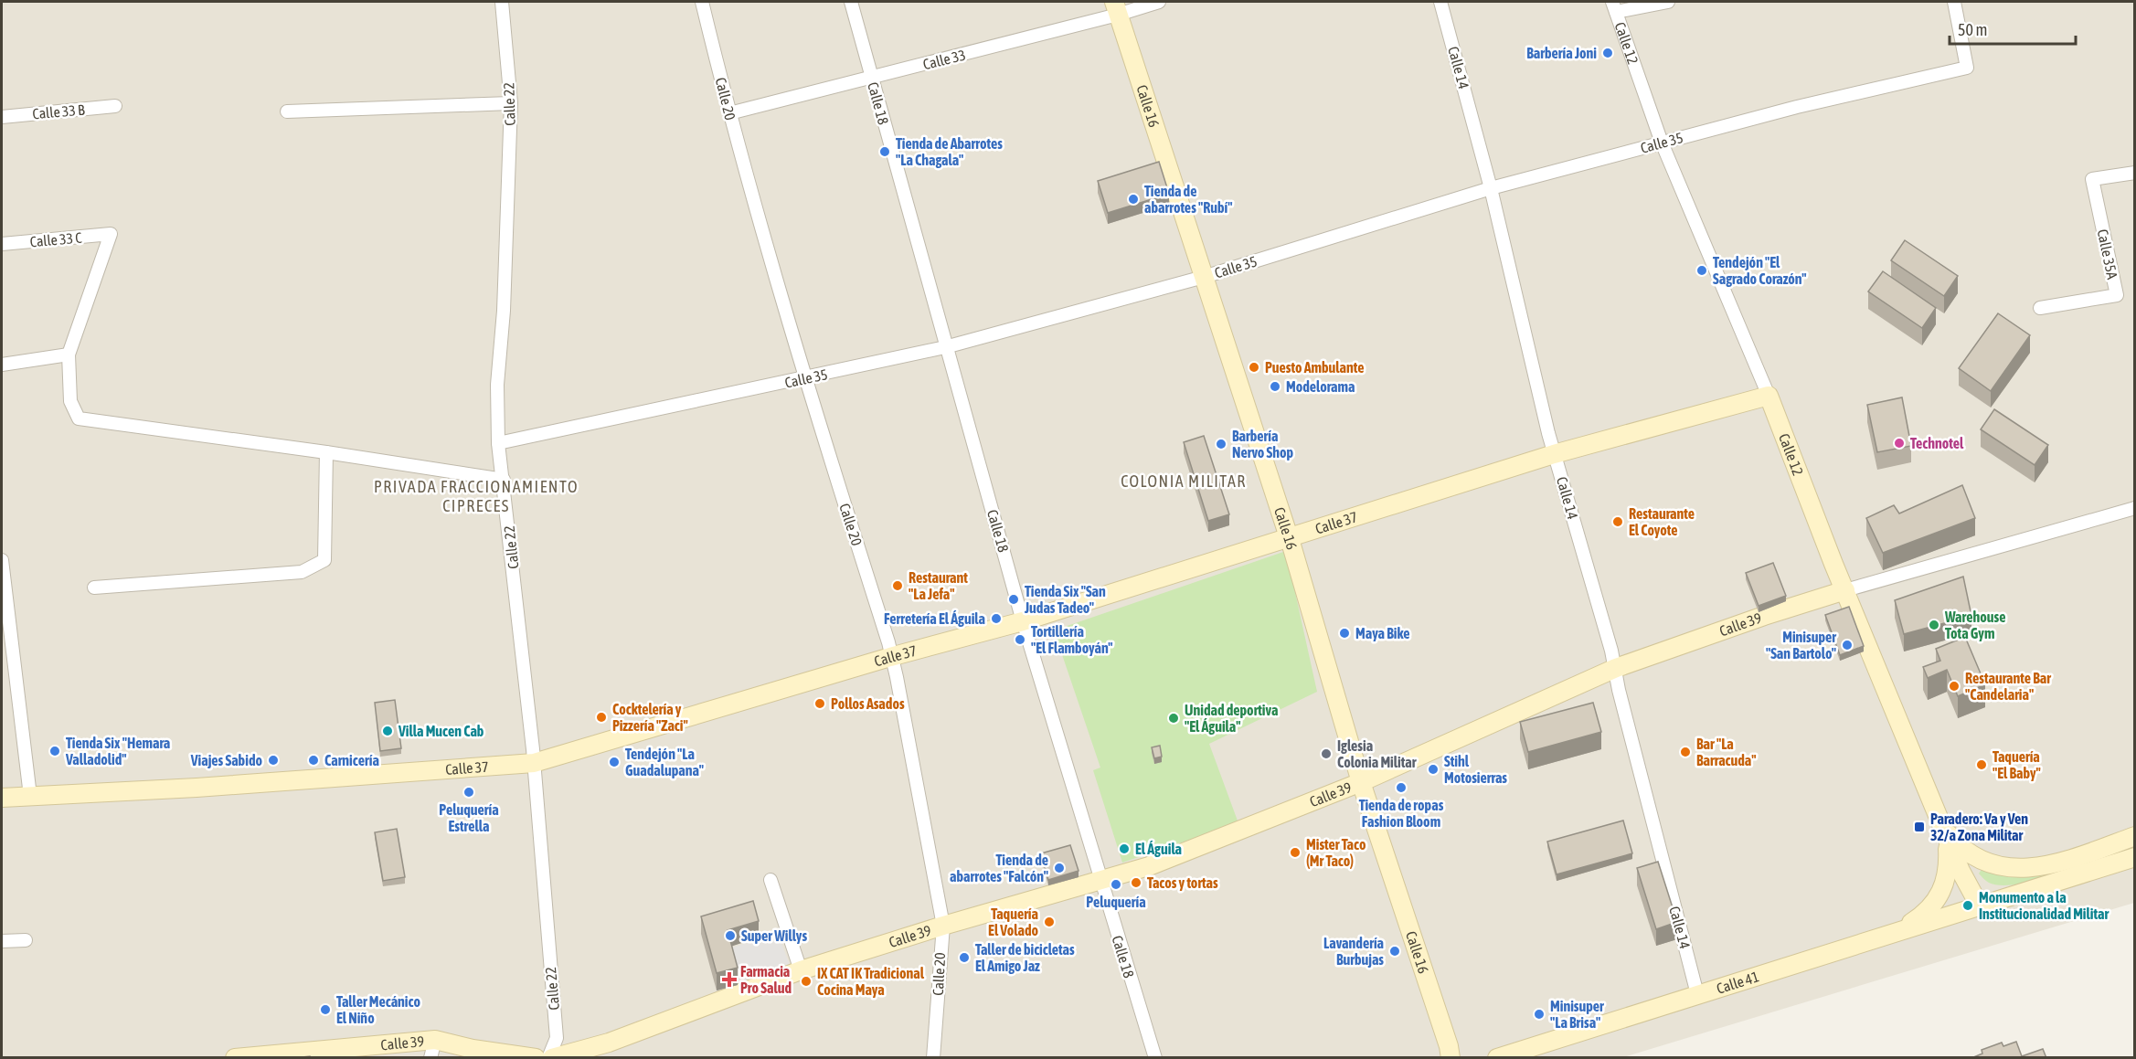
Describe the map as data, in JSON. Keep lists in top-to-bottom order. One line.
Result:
{"streets":{"main road":["Calle 12","Calle 16","Calle 37","Calle 39","Calle 41"],"street":["Calle 33","Calle 14","Calle 20","Calle 18","Calle 22","Calle 33 B","Calle 35","Calle 33 C","Calle 35A"]},"crossings":[["Calle 12","Calle 35"],["Calle 12","Calle 37"],["Calle 12","Calle 39"],["Calle 12","Calle 41"],["Calle 33","Calle 20"],["Calle 33","Calle 18"],["Calle 33","Calle 16"],["Calle 14","Calle 35"],["Calle 14","Calle 37"],["Calle 14","Calle 39"],["Calle 14","Calle 41"],["Calle 20","Calle 35"],["Calle 20","Calle 37"],["Calle 20","Calle 39"],["Calle 18","Calle 35"],["Calle 18","Calle 37"],["Calle 18","Calle 39"],["Calle 22","Calle 35"],["Calle 22","Calle 37"],["Calle 22","Calle 39"],["Calle 16","Calle 35"],["Calle 16","Calle 37"],["Calle 16","Calle 39"]],"districts":["COLONIA MILITAR","PRIVADA FRACCIONAMIENTO CIPRECES"],"places":{"other":["Barbería Joni","Tienda de Abarrotes \"La Chagala\"","Tienda de abarrotes \"Rubí\"","Tendejón \"El Sagrado Corazón\"","Puesto Ambulante","Modelorama","Technotel","Barbería Nervo Shop","Restaurante El Coyote","Restaurant \"La Jefa\"","Tienda Six \"San Judas Tadeo\"","Ferretería El Águila","Warehouse Tota Gym","Maya Bike","Tortillería \"El Flamboyán\"","Minisuper \"San Bartolo\"","Restaurante Bar \"Candelaria\"","Pollos Asados","Cocktelería y Pizzería \"Zaci\"","Unidad deportiva \"El Águila\"","Villa Mucen Cab","Tienda Six \"Hemara Valladolid\"","Bar \"La Barracuda\"","Iglesia Colonia Militar","Viajes Sabido","Carnicería","Tendejón \"La Guadalupana\"","Taquería \"El Baby\"","Stihl Motosierras","Tienda de ropas Fashion Bloom","Peluquería Estrella","El Águila","Mister Taco (Mr Taco)","Tienda de abarrotes \"Falcón\"","Tacos y tortas","Peluquería","Monumento a la Institucionalidad Militar","Taquería El Volado","Super Willys","Lavandería Burbujas","Taller de bicicletas El Amigo Jaz","IX CAT IK Tradicional Cocina Maya","Taller Mecánico El Niño","Minisuper \"La Brisa\""],"transit":["Paradero: Va y Ven 32/a Zona Militar"],"health":["Farmacia Pro Salud"]},"scale_bar":"50 m"}
